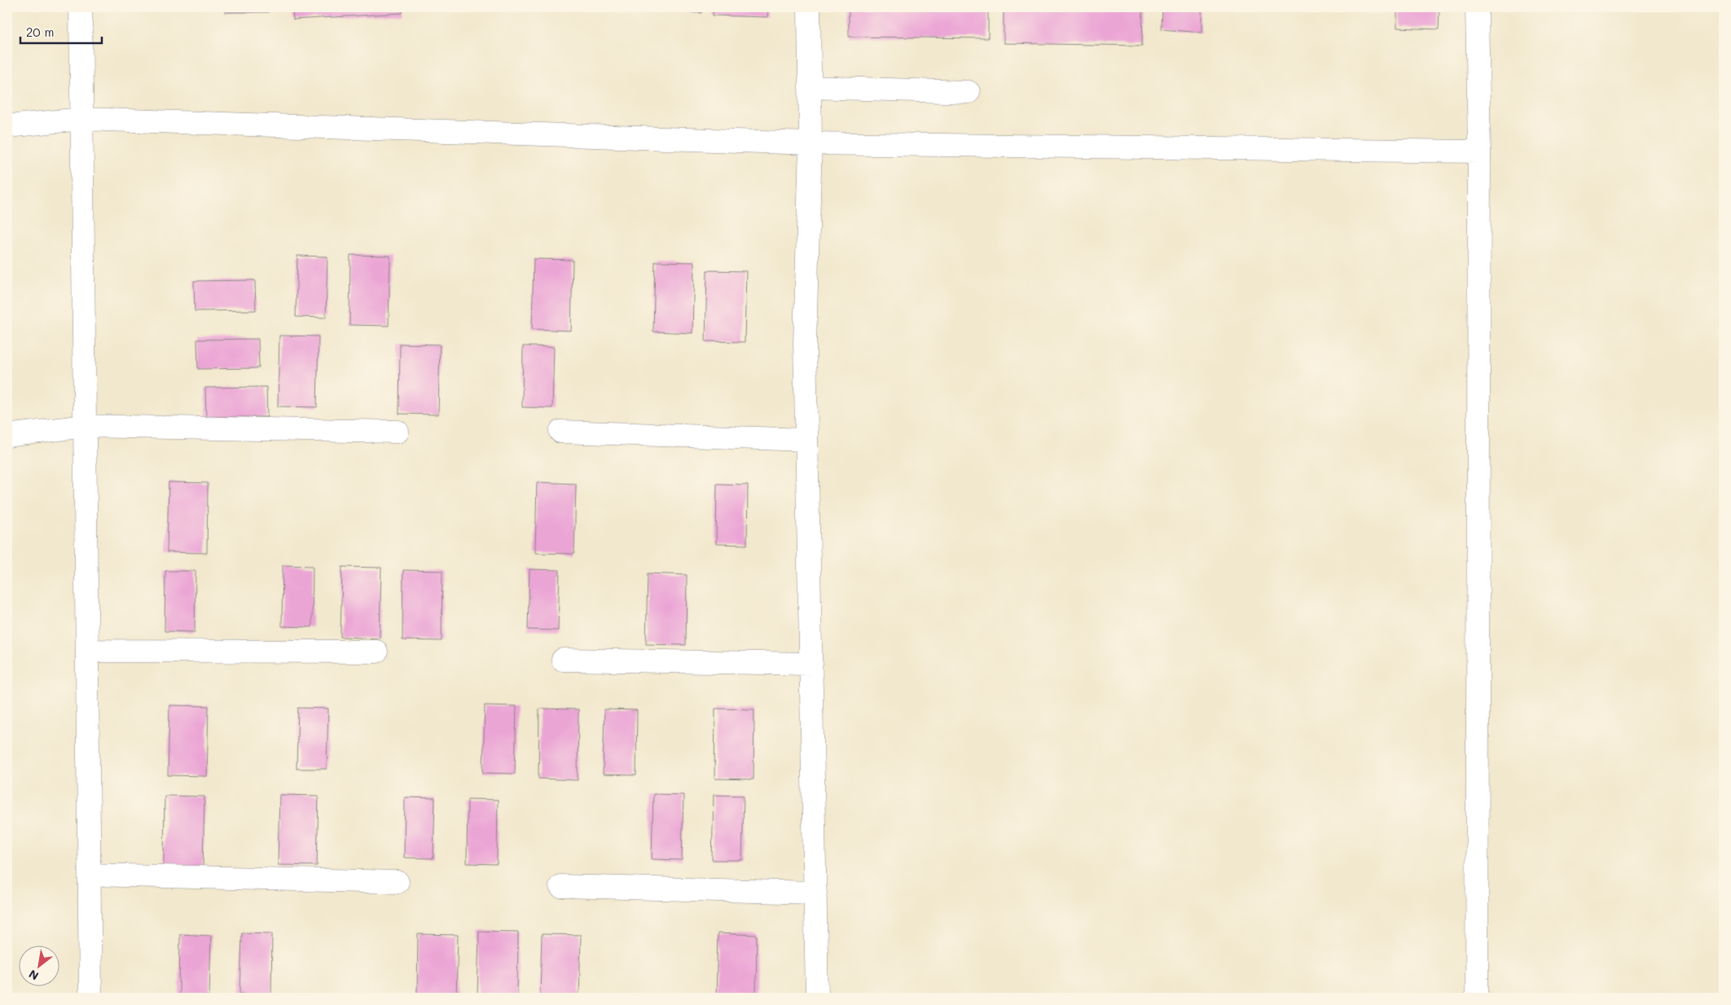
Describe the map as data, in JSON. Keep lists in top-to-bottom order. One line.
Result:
{"scale_bar":"20 m","north":"bottom left"}
